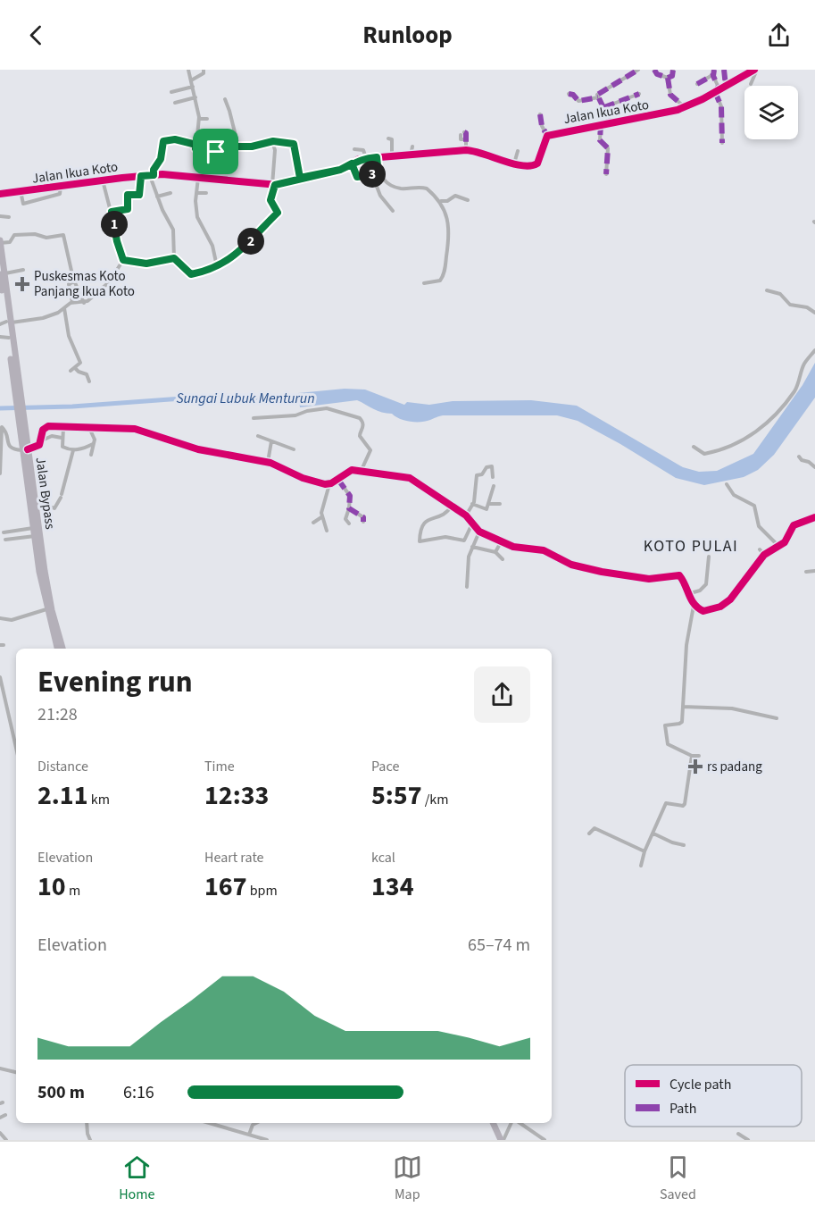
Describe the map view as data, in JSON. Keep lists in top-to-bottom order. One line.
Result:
{"streets":{"highway":["Jalan Bypass"],"street":["Jalan Ikua Koto"]},"districts":["KOTO PULAI"],"water":["Sungai Lubuk Menturun"],"places":{"health":["Puskesmas Koto Panjang Ikua Koto","rs padang"]},"legend":["Cycle path","Path"],"page":{"header":"Runloop","pins":["3","1","2"],"heading":["Evening run","21:28"],"stats":[["Distance","2.11 km"],["Time","12:33"],["Pace","5:57 /km"],["Elevation","10 m"],["Heart rate","167 bpm"],["kcal","134"]],"chart":["Elevation","65–74 m"],"list":[{"name":"500 m","note":"6:16"}],"tabs":["Home","Map","Saved"]}}
